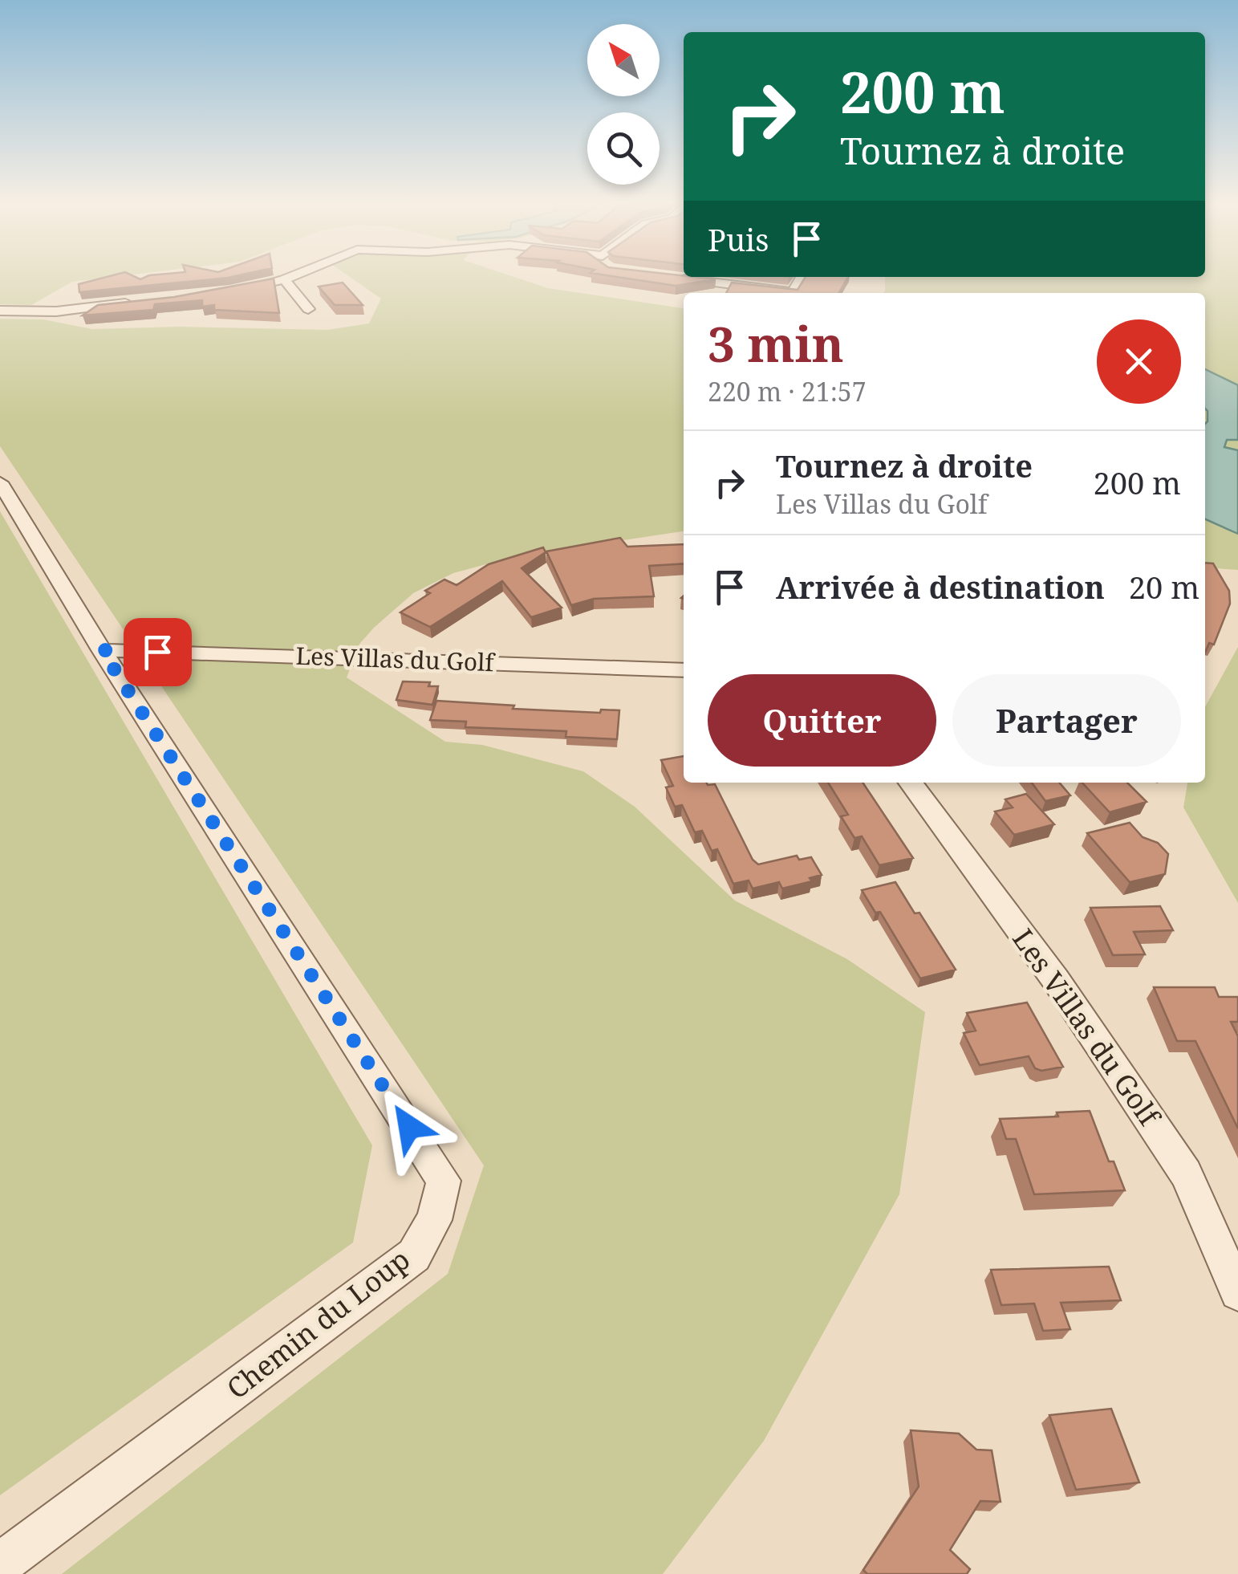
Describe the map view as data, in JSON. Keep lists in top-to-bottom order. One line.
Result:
{"streets":{"street":["Les Villas du Golf","Chemin du Loup"]},"crossings":[["Les Villas du Golf","Chemin du Loup"]],"north":"top left","page":{"turn":["200 m","Tournez à droite"],"then":"Puis","heading":["3 min","220 m · 21:57"],"list":[{"name":"Tournez à droite","note":"Les Villas du Golf","value":"200 m"},{"name":"Arrivée à destination","value":"20 m"}],"buttons":["Quitter","Partager"]}}
